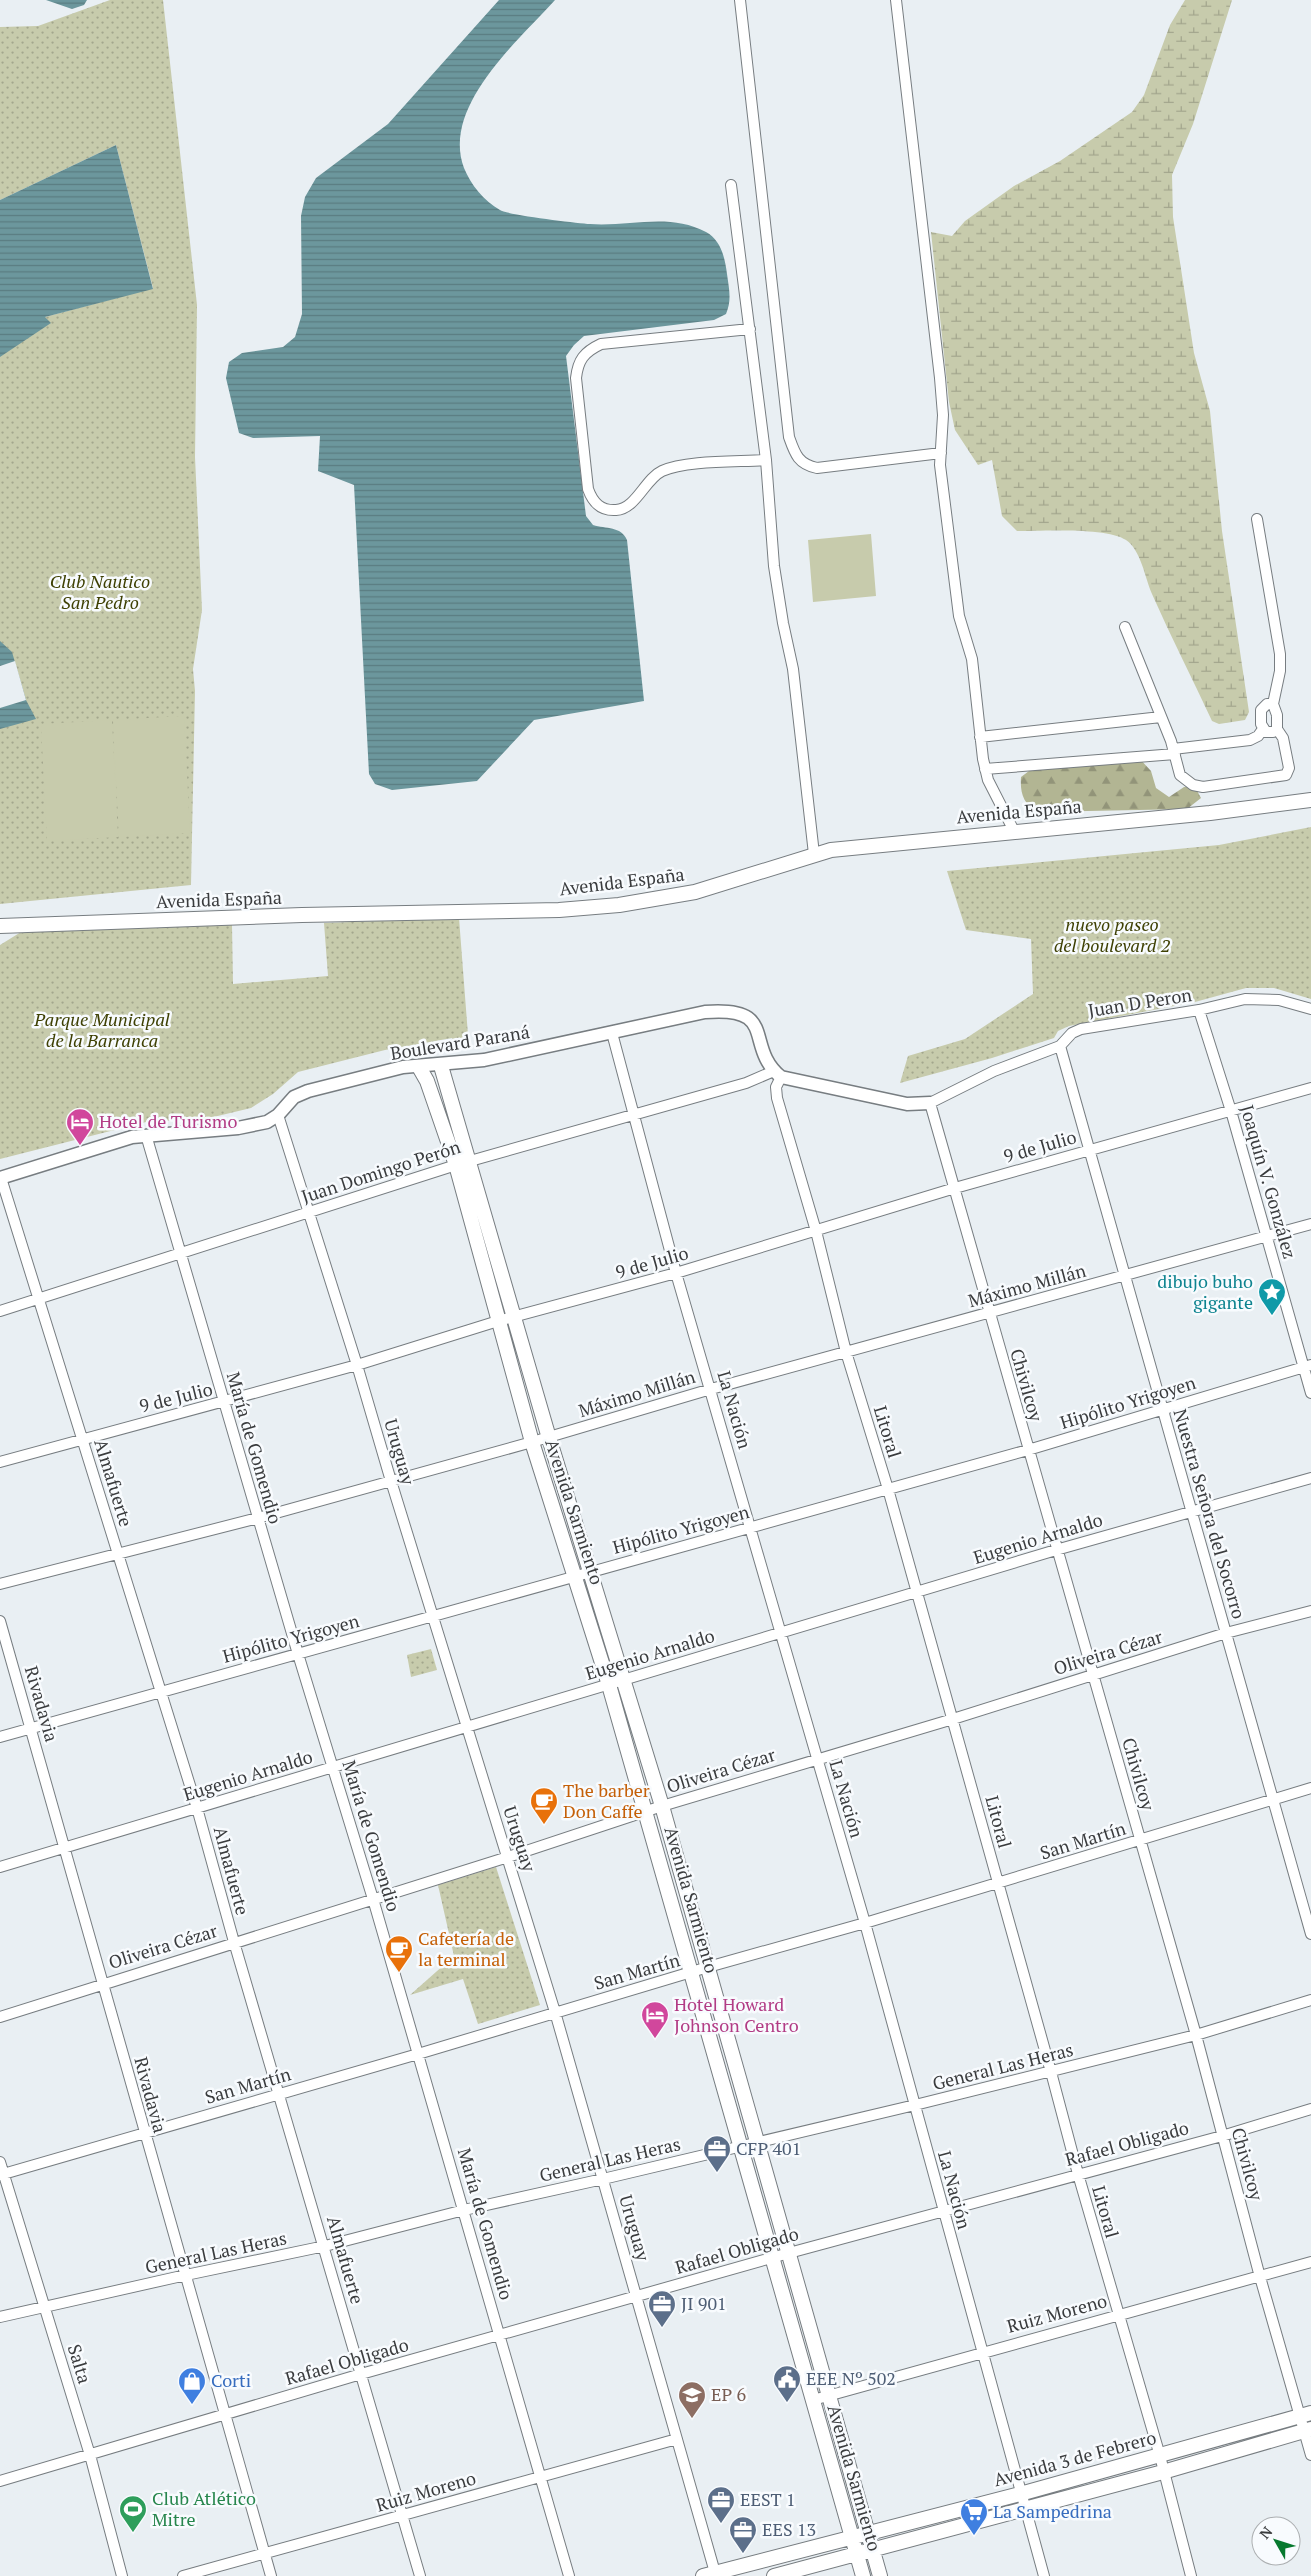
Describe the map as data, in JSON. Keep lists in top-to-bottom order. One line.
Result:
{"streets":{"main road":["Avenida España","Avenida Sarmiento","Avenida 3 de Febrero"],"street":["Juan D Peron","Boulevard Paraná","9 de Julio","Juan Domingo Perón","Joaquín V. González","Máximo Millán","Chivilcoy","Hipólito Yrigoyen","La Nación","Litoral","María de Gomendio","Uruguay","Almafuerte","Nuestra Señora del Socorro","Eugenio Arnaldo","Oliveira Cézar","Rivadavia","San Martín","General Las Heras","Rafael Obligado","Ruiz Moreno","Salta"]},"crossings":[["Juan D Peron","Joaquín V. González"],["Juan D Peron","Chivilcoy"],["Juan D Peron","Nuestra Señora del Socorro"],["Boulevard Paraná","Juan Domingo Perón"],["Boulevard Paraná","La Nación"],["Boulevard Paraná","Litoral"],["Boulevard Paraná","María de Gomendio"],["Boulevard Paraná","Uruguay"],["Boulevard Paraná","Almafuerte"],["Boulevard Paraná","Avenida Sarmiento"],["9 de Julio","Joaquín V. González"],["9 de Julio","Chivilcoy"],["9 de Julio","La Nación"],["9 de Julio","Litoral"],["9 de Julio","María de Gomendio"],["9 de Julio","Uruguay"],["9 de Julio","Almafuerte"],["9 de Julio","Avenida Sarmiento"],["9 de Julio","Nuestra Señora del Socorro"],["Juan Domingo Perón","La Nación"],["Juan Domingo Perón","Litoral"],["Juan Domingo Perón","María de Gomendio"],["Juan Domingo Perón","Uruguay"],["Juan Domingo Perón","Almafuerte"],["Juan Domingo Perón","Avenida Sarmiento"],["Joaquín V. González","Máximo Millán"],["Joaquín V. González","Hipólito Yrigoyen"],["Máximo Millán","Chivilcoy"],["Máximo Millán","La Nación"],["Máximo Millán","Litoral"],["Máximo Millán","María de Gomendio"],["Máximo Millán","Uruguay"],["Máximo Millán","Almafuerte"],["Máximo Millán","Avenida Sarmiento"],["Máximo Millán","Nuestra Señora del Socorro"],["Chivilcoy","Hipólito Yrigoyen"],["Chivilcoy","Eugenio Arnaldo"],["Chivilcoy","Oliveira Cézar"],["Chivilcoy","San Martín"],["Chivilcoy","General Las Heras"],["Chivilcoy","Rafael Obligado"],["Chivilcoy","Ruiz Moreno"],["Chivilcoy","Avenida 3 de Febrero"],["Hipólito Yrigoyen","La Nación"],["Hipólito Yrigoyen","Litoral"],["Hipólito Yrigoyen","María de Gomendio"],["Hipólito Yrigoyen","Uruguay"],["Hipólito Yrigoyen","Almafuerte"],["Hipólito Yrigoyen","Avenida Sarmiento"],["Hipólito Yrigoyen","Nuestra Señora del Socorro"],["Hipólito Yrigoyen","Rivadavia"],["La Nación","Eugenio Arnaldo"],["La Nación","Oliveira Cézar"],["La Nación","San Martín"],["La Nación","General Las Heras"],["La Nación","Rafael Obligado"],["La Nación","Ruiz Moreno"],["La Nación","Avenida 3 de Febrero"],["Litoral","Eugenio Arnaldo"],["Litoral","Oliveira Cézar"],["Litoral","San Martín"],["Litoral","General Las Heras"],["Litoral","Rafael Obligado"],["Litoral","Ruiz Moreno"],["Litoral","Avenida 3 de Febrero"],["María de Gomendio","Eugenio Arnaldo"],["María de Gomendio","Oliveira Cézar"],["María de Gomendio","San Martín"],["María de Gomendio","General Las Heras"],["María de Gomendio","Rafael Obligado"],["María de Gomendio","Ruiz Moreno"],["Uruguay","Eugenio Arnaldo"],["Uruguay","Oliveira Cézar"],["Uruguay","San Martín"],["Uruguay","General Las Heras"],["Uruguay","Rafael Obligado"],["Uruguay","Ruiz Moreno"],["Uruguay","Avenida 3 de Febrero"],["Almafuerte","Eugenio Arnaldo"],["Almafuerte","Oliveira Cézar"],["Almafuerte","San Martín"],["Almafuerte","General Las Heras"],["Almafuerte","Rafael Obligado"],["Almafuerte","Ruiz Moreno"],["Avenida Sarmiento","Eugenio Arnaldo"],["Avenida Sarmiento","Oliveira Cézar"],["Avenida Sarmiento","San Martín"],["Avenida Sarmiento","General Las Heras"],["Avenida Sarmiento","Rafael Obligado"],["Avenida Sarmiento","Ruiz Moreno"],["Avenida Sarmiento","Avenida 3 de Febrero"],["Nuestra Señora del Socorro","Eugenio Arnaldo"],["Nuestra Señora del Socorro","Oliveira Cézar"],["Nuestra Señora del Socorro","San Martín"],["Eugenio Arnaldo","Rivadavia"],["Oliveira Cézar","Rivadavia"],["Rivadavia","San Martín"],["Rivadavia","General Las Heras"],["Rivadavia","Rafael Obligado"],["Rivadavia","Ruiz Moreno"],["San Martín","Salta"],["General Las Heras","Salta"],["Rafael Obligado","Salta"]],"parks":["Club Nautico San Pedro","nuevo paseo del boulevard 2","Parque Municipal de la Barranca"],"places":{"hotel":["Hotel de Turismo","Hotel Howard Johnson Centro"],"place":["dibujo buho gigante"],"cafe":["The barber Don Caffe","Cafetería de la terminal"],"office":["CFP 401","JI 901","EEST 1","EES 13"],"public building":["EEE Nº 502"],"shop":["Corti"],"school or university":["EP 6"],"sports":["Club Atlético Mitre"],"supermarket":["La Sampedrina"]},"north":"top left"}
